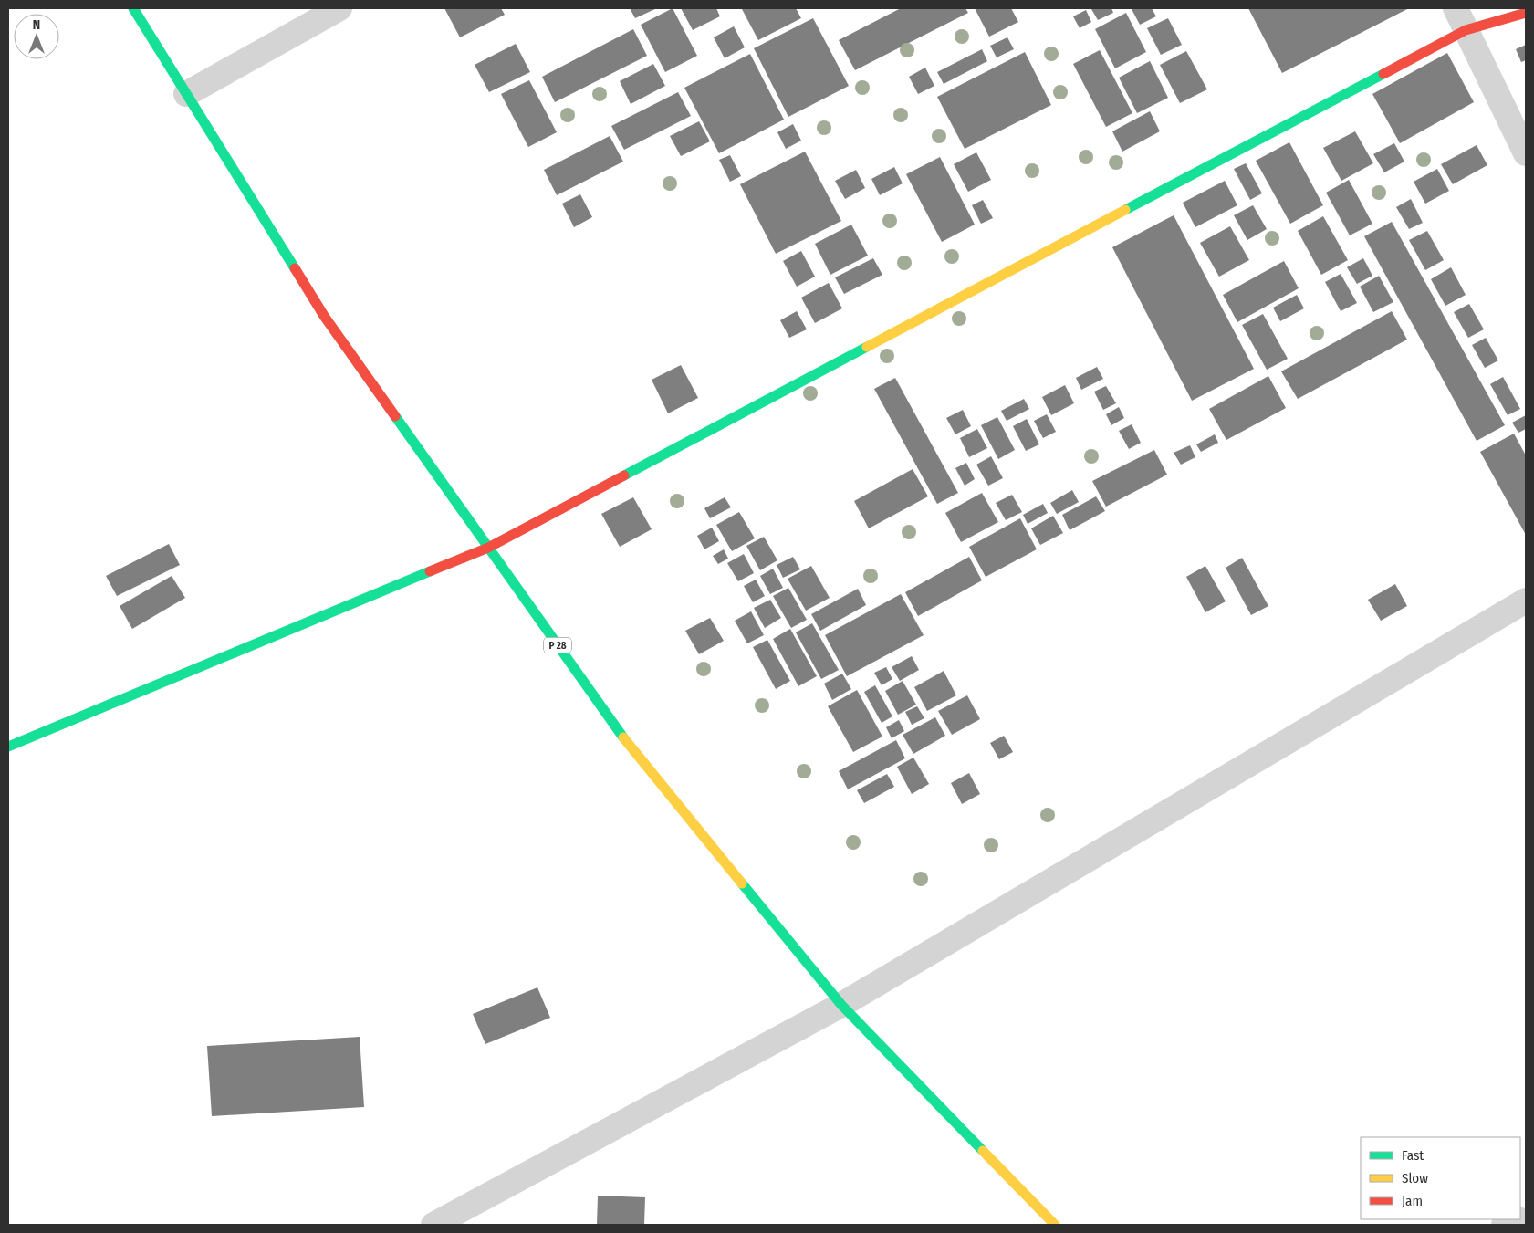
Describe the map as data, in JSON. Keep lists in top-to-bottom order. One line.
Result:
{"streets":{"street":["P 28"]},"legend":["Fast","Slow","Jam"],"north":"top"}
